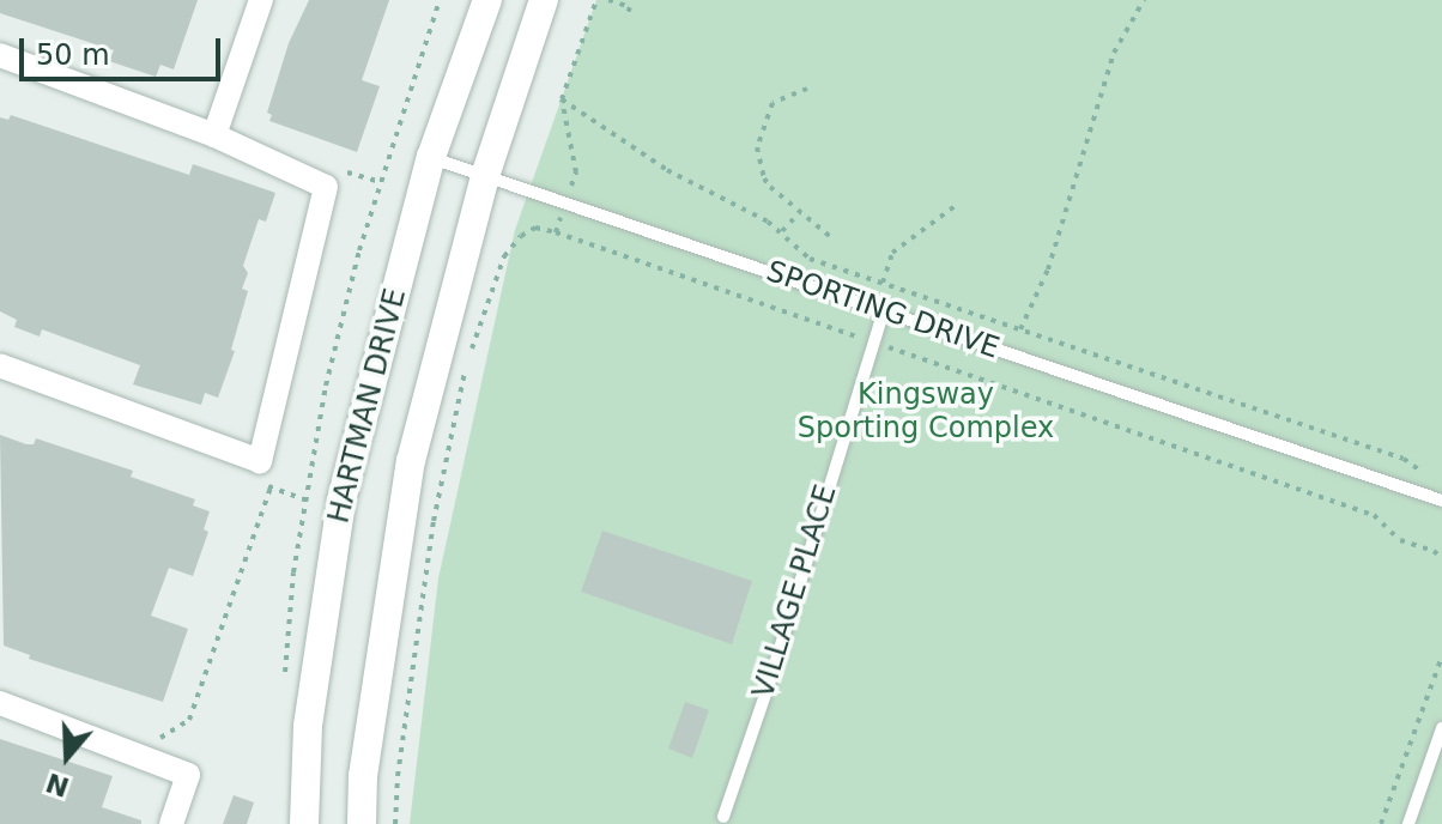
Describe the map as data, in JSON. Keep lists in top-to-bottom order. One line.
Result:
{"streets":{"main road":["HARTMAN DRIVE"],"lane":["SPORTING DRIVE","VILLAGE PLACE"]},"crossings":[["SPORTING DRIVE","HARTMAN DRIVE"],["SPORTING DRIVE","VILLAGE PLACE"]],"parks":["Kingsway Sporting Complex"],"scale_bar":"50 m","north":"bottom"}
